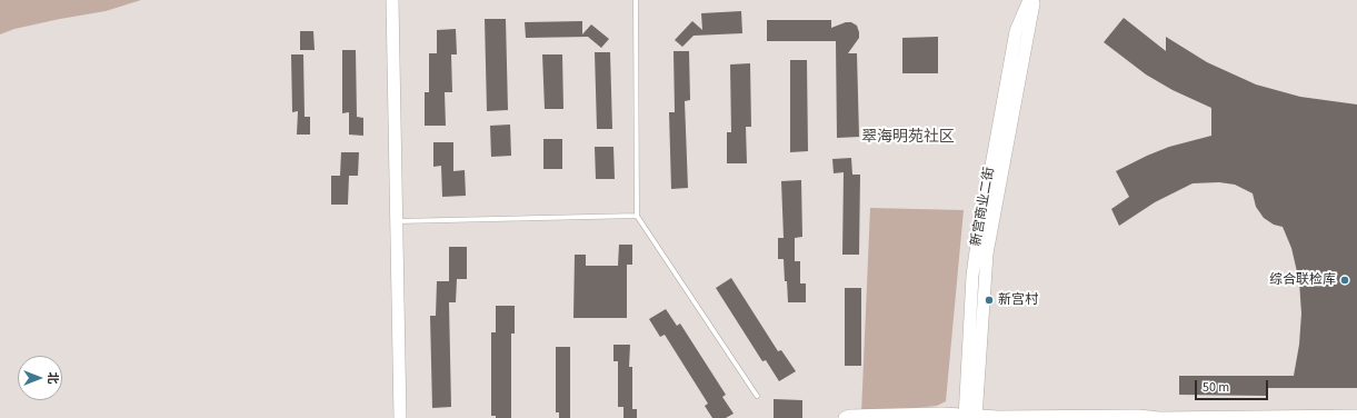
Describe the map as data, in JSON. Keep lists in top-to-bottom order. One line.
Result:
{"streets":{"street":["新宫商业二街"]},"districts":["翠海明苑社区"],"places":["综合联检库","新宫村"],"scale_bar":"50 m","north":"right"}
